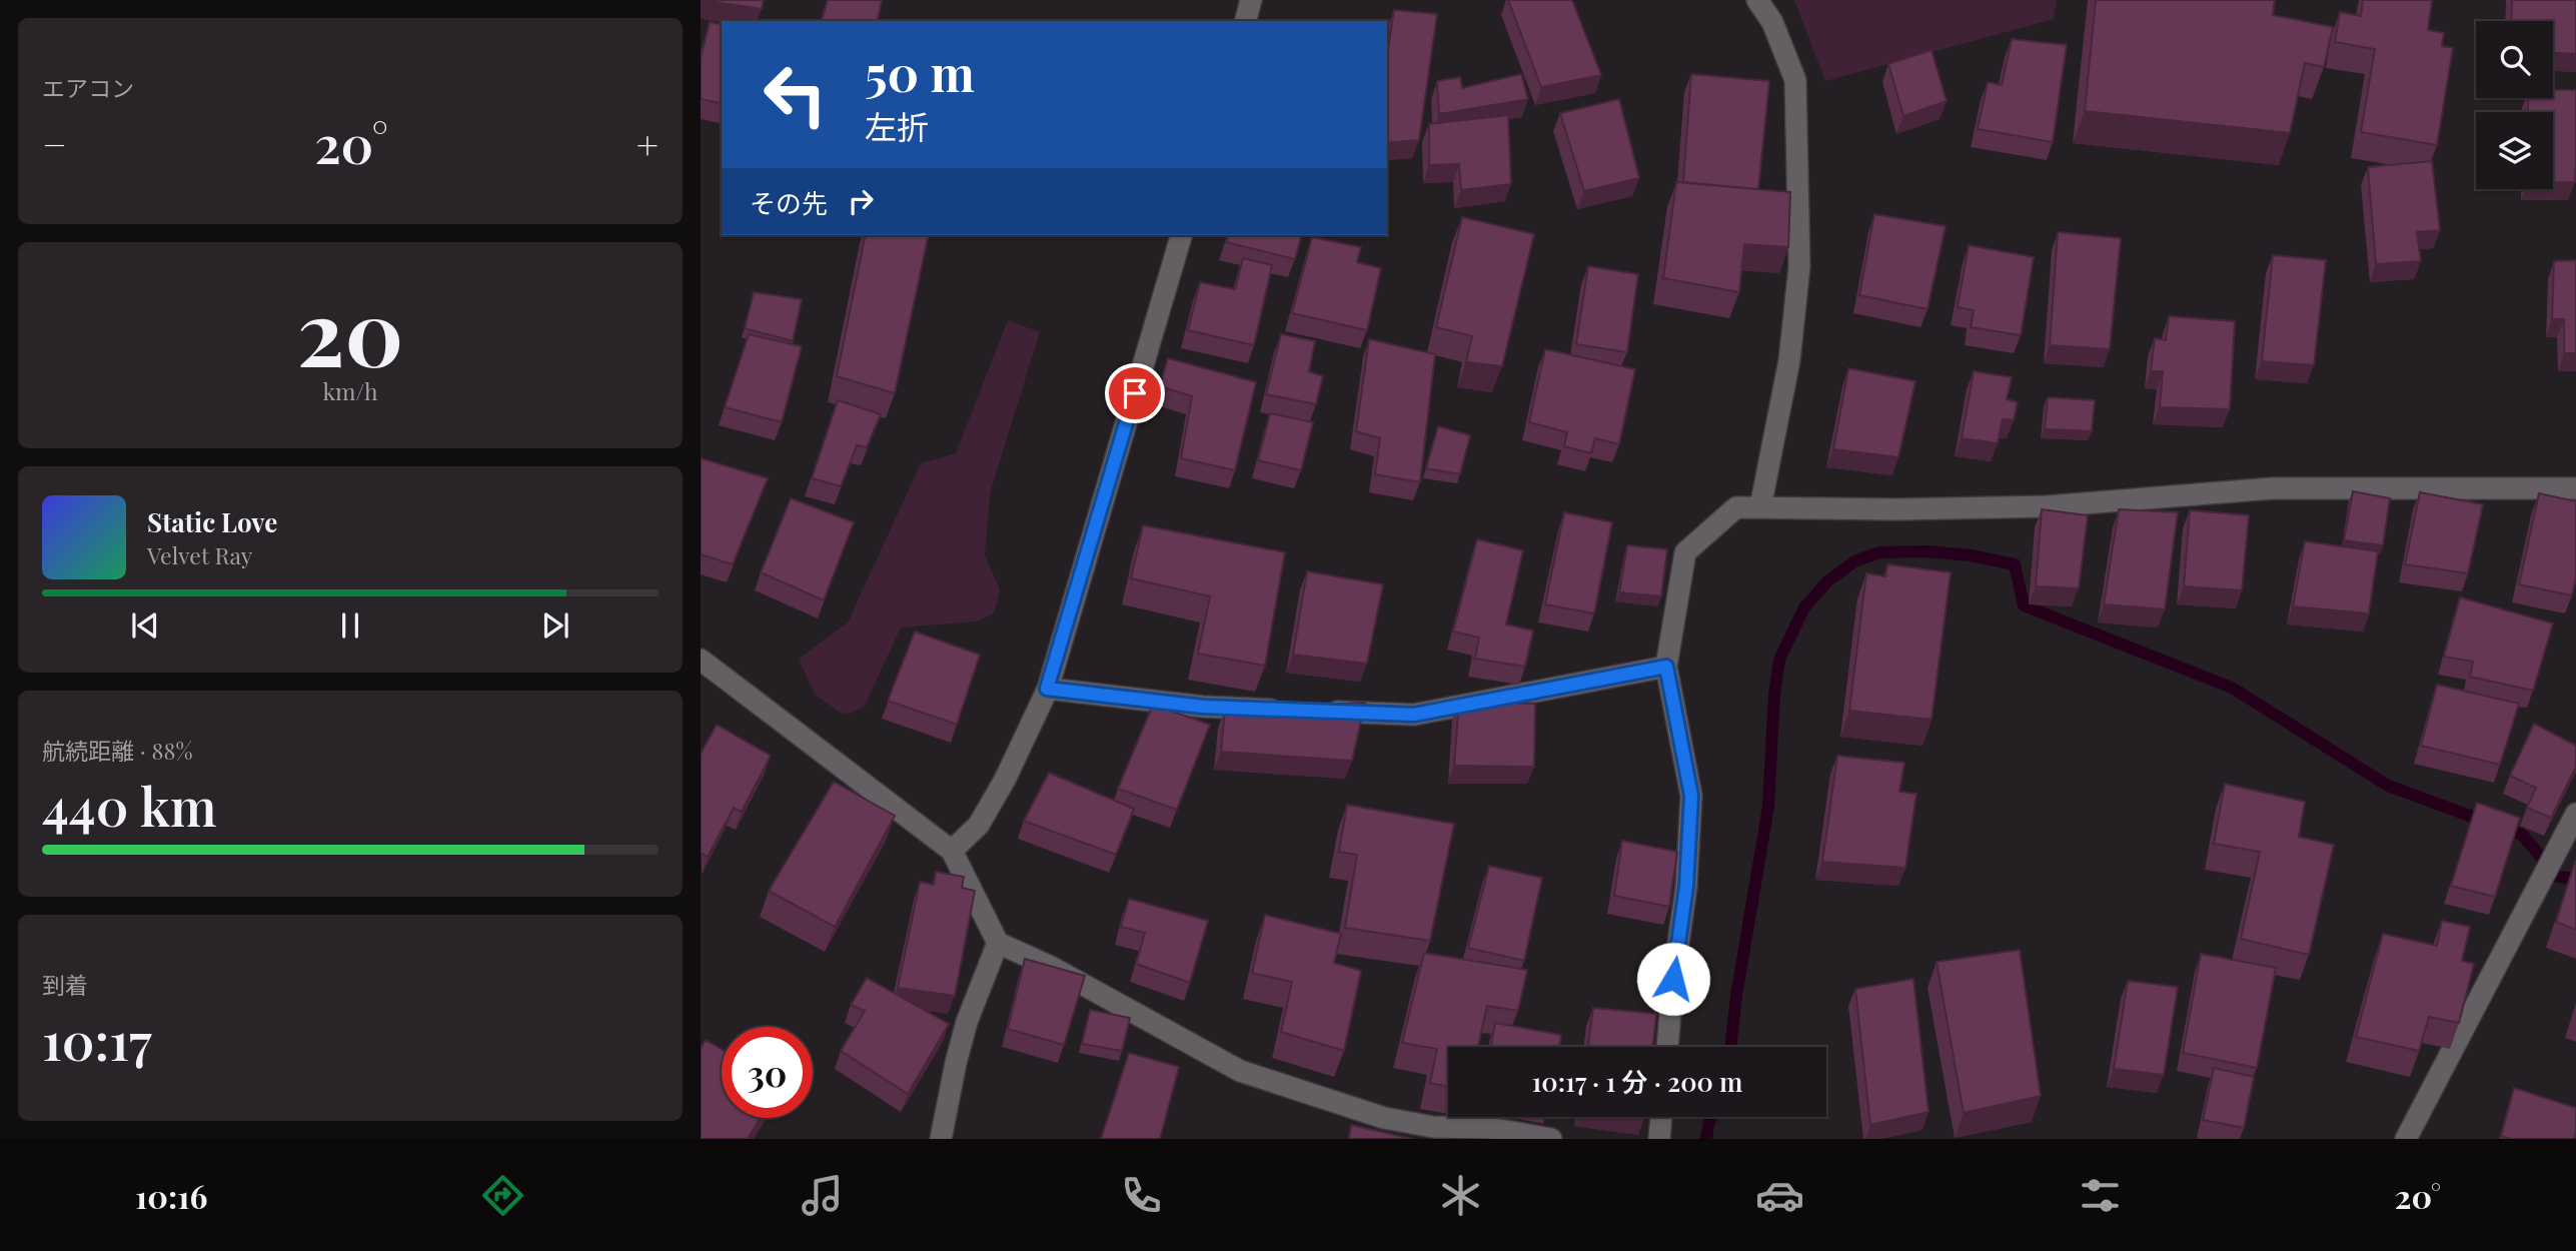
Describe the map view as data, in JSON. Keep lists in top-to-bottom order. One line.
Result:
{"page":{"tile":["エアコン",["20","km/h"],["航続距離 · 88%","440 km"],["到着","10:17"]],"turn":["50 m","左折"],"heat":["−","20°","+"],"then":"その先","song":["Static Love","Velvet Ray"],"limit":"30","trip":"10:17 · 1 分 · 200 m","tabs":["10:16","20°"]}}
